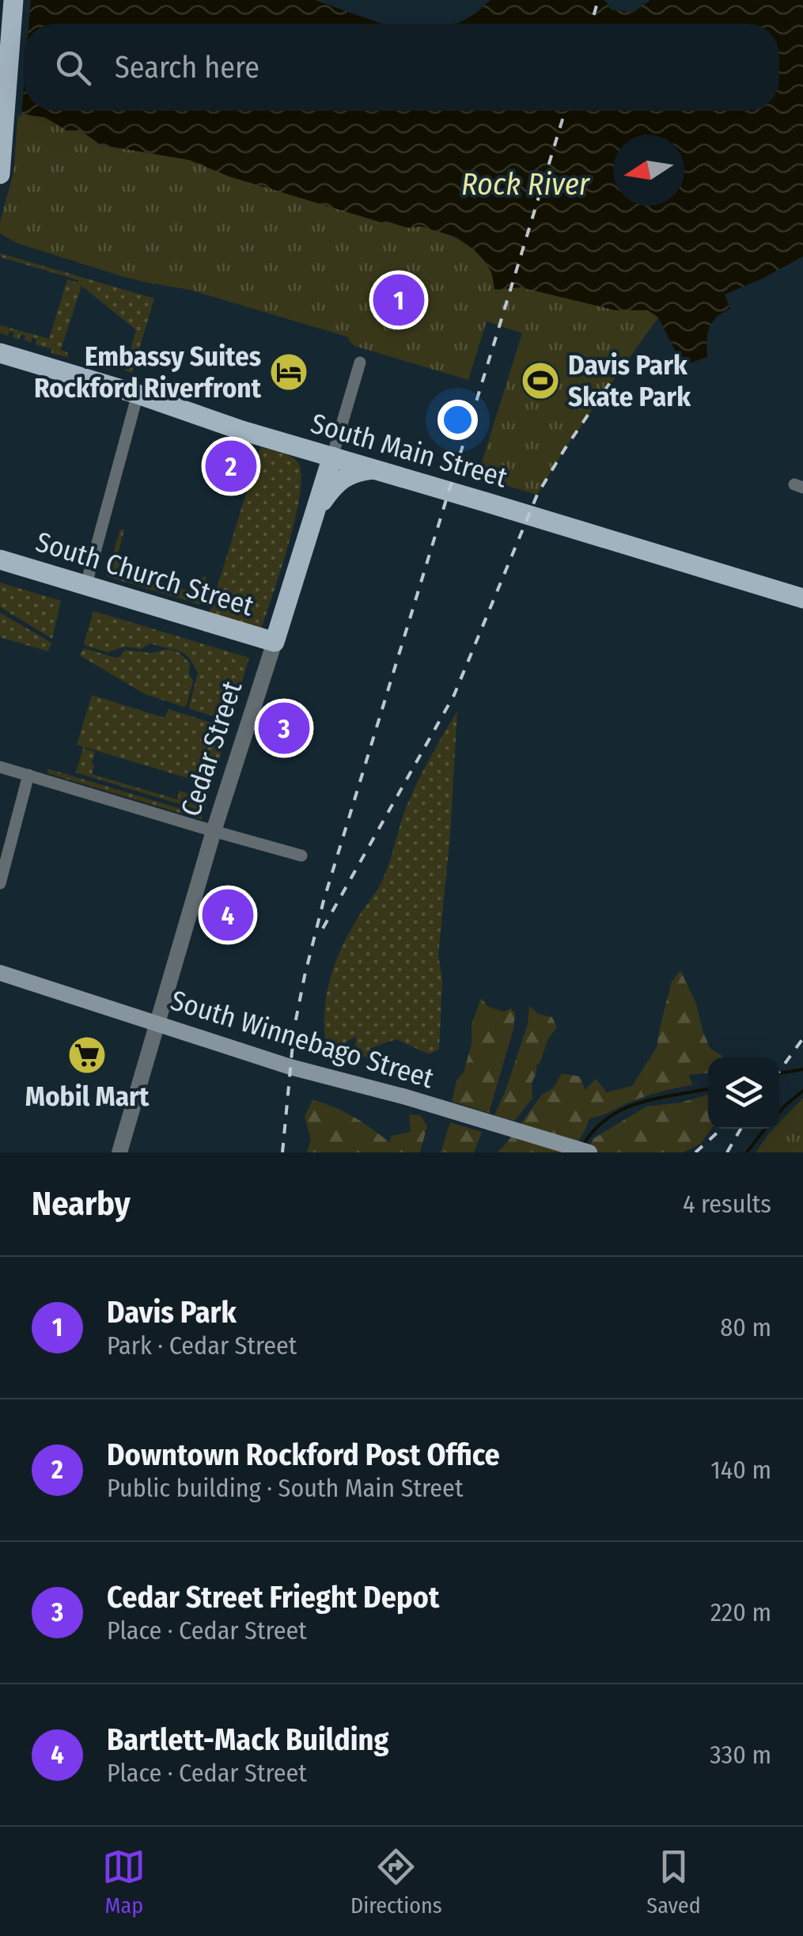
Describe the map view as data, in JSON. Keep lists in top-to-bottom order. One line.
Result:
{"streets":{"main road":["South Main Street","South Church Street","Cedar Street","South Winnebago Street"]},"crossings":[["South Main Street","Cedar Street"],["South Church Street","Cedar Street"],["Cedar Street","South Winnebago Street"]],"water":["Rock River"],"places":{"hotel":["Embassy Suites Rockford Riverfront"],"sports":["Davis Park Skate Park"],"supermarket":["Mobil Mart"]},"north":"left","page":{"search":"Search here","pins":["1","2","3","4"],"heading":["Nearby","4 results"],"list":[{"mark":"1","name":"Davis Park","note":"Park · Cedar Street","value":"80 m"},{"mark":"2","name":"Downtown Rockford Post Office","note":"Public building · South Main Street","value":"140 m"},{"mark":"3","name":"Cedar Street Frieght Depot","note":"Place · Cedar Street","value":"220 m"},{"mark":"4","name":"Bartlett-Mack Building","note":"Place · Cedar Street","value":"330 m"}],"nav":["Map","Directions","Saved"]}}
